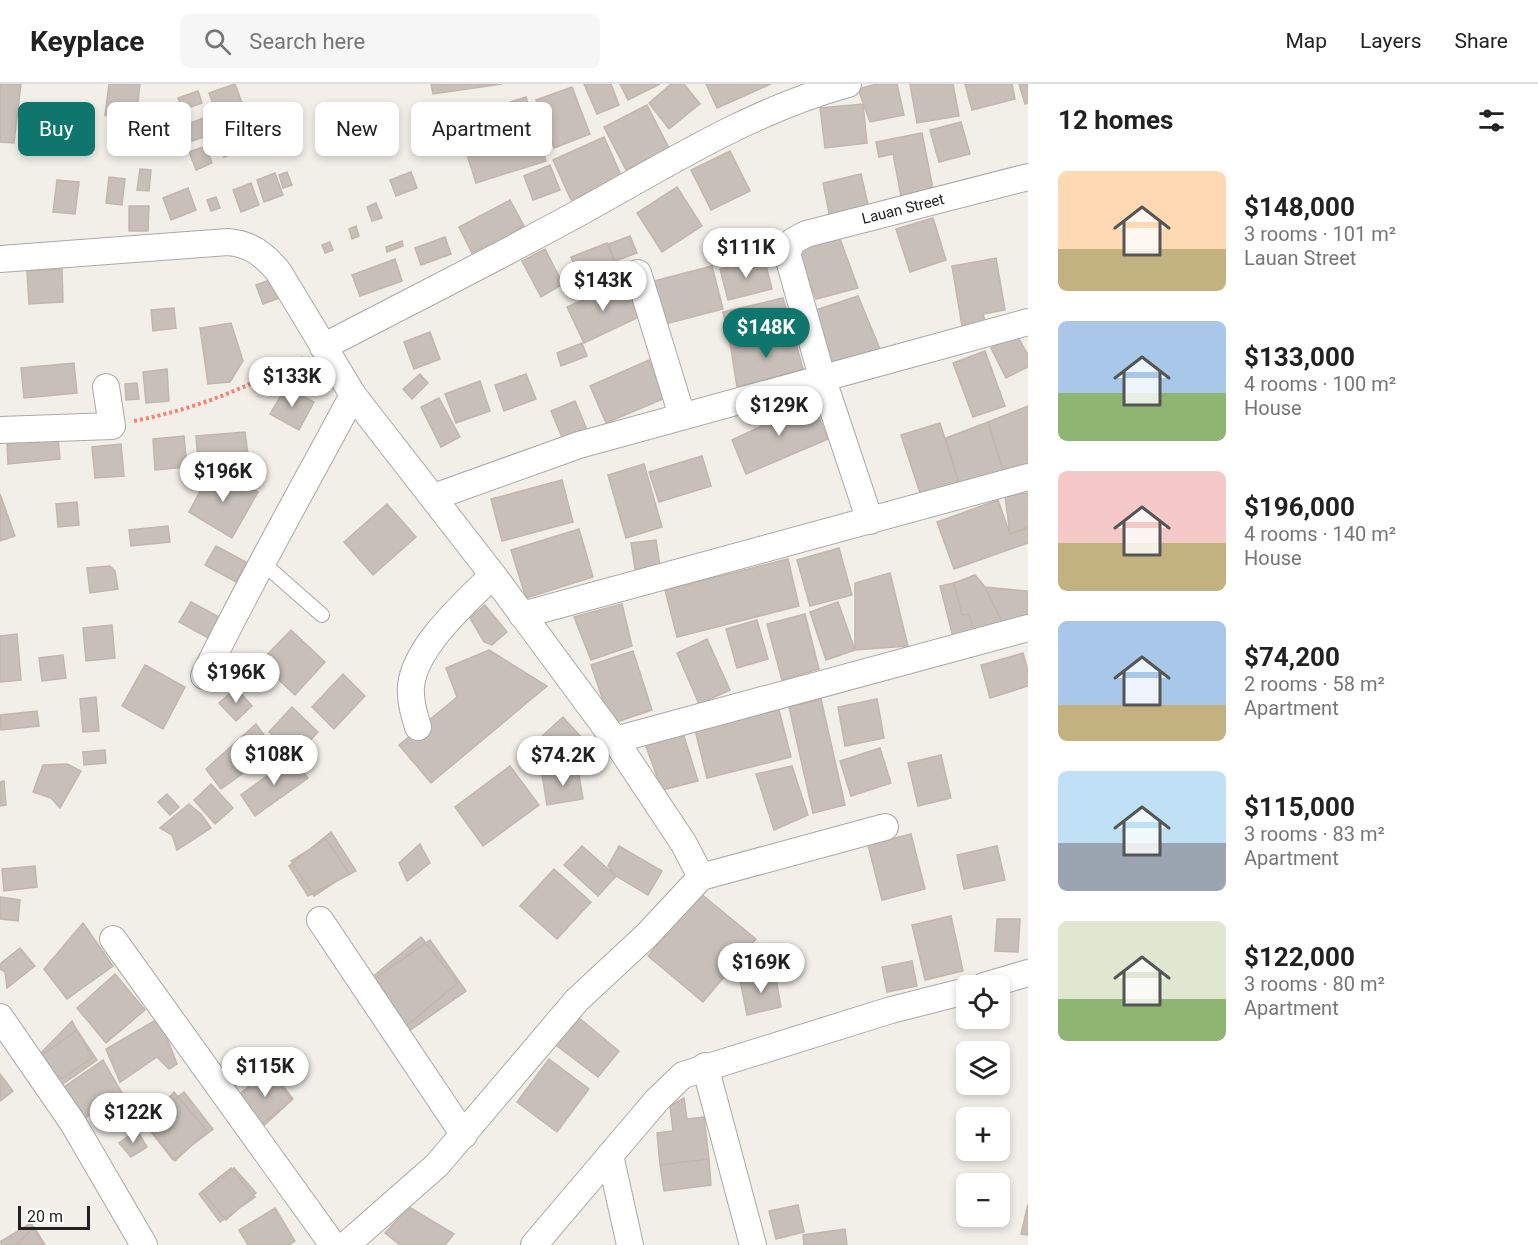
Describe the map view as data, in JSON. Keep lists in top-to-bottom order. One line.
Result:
{"streets":{"street":["Lauan Street"]},"scale_bar":"20 m","page":{"header":"Keyplace","search":"Search here","nav":["Map","Layers","Share"],"heading":"12 homes","chip":["Buy","Rent","Filters","New","Apartment"],"list":[{"name":"$148,000","note":"3 rooms · 101 m² · Lauan Street"},{"name":"$133,000","note":"4 rooms · 100 m² · House"},{"name":"$196,000","note":"4 rooms · 140 m² · House"},{"name":"$74,200","note":"2 rooms · 58 m² · Apartment"},{"name":"$115,000","note":"3 rooms · 83 m² · Apartment"},{"name":"$122,000","note":"3 rooms · 80 m² · Apartment"}],"price":["$111K","$143K","$148K","$133K","$129K","$196K","$196K","$108K","$74.2K","$169K","$115K","$122K"],"map_buttons":["+","−"],"scale":"20 m"}}
